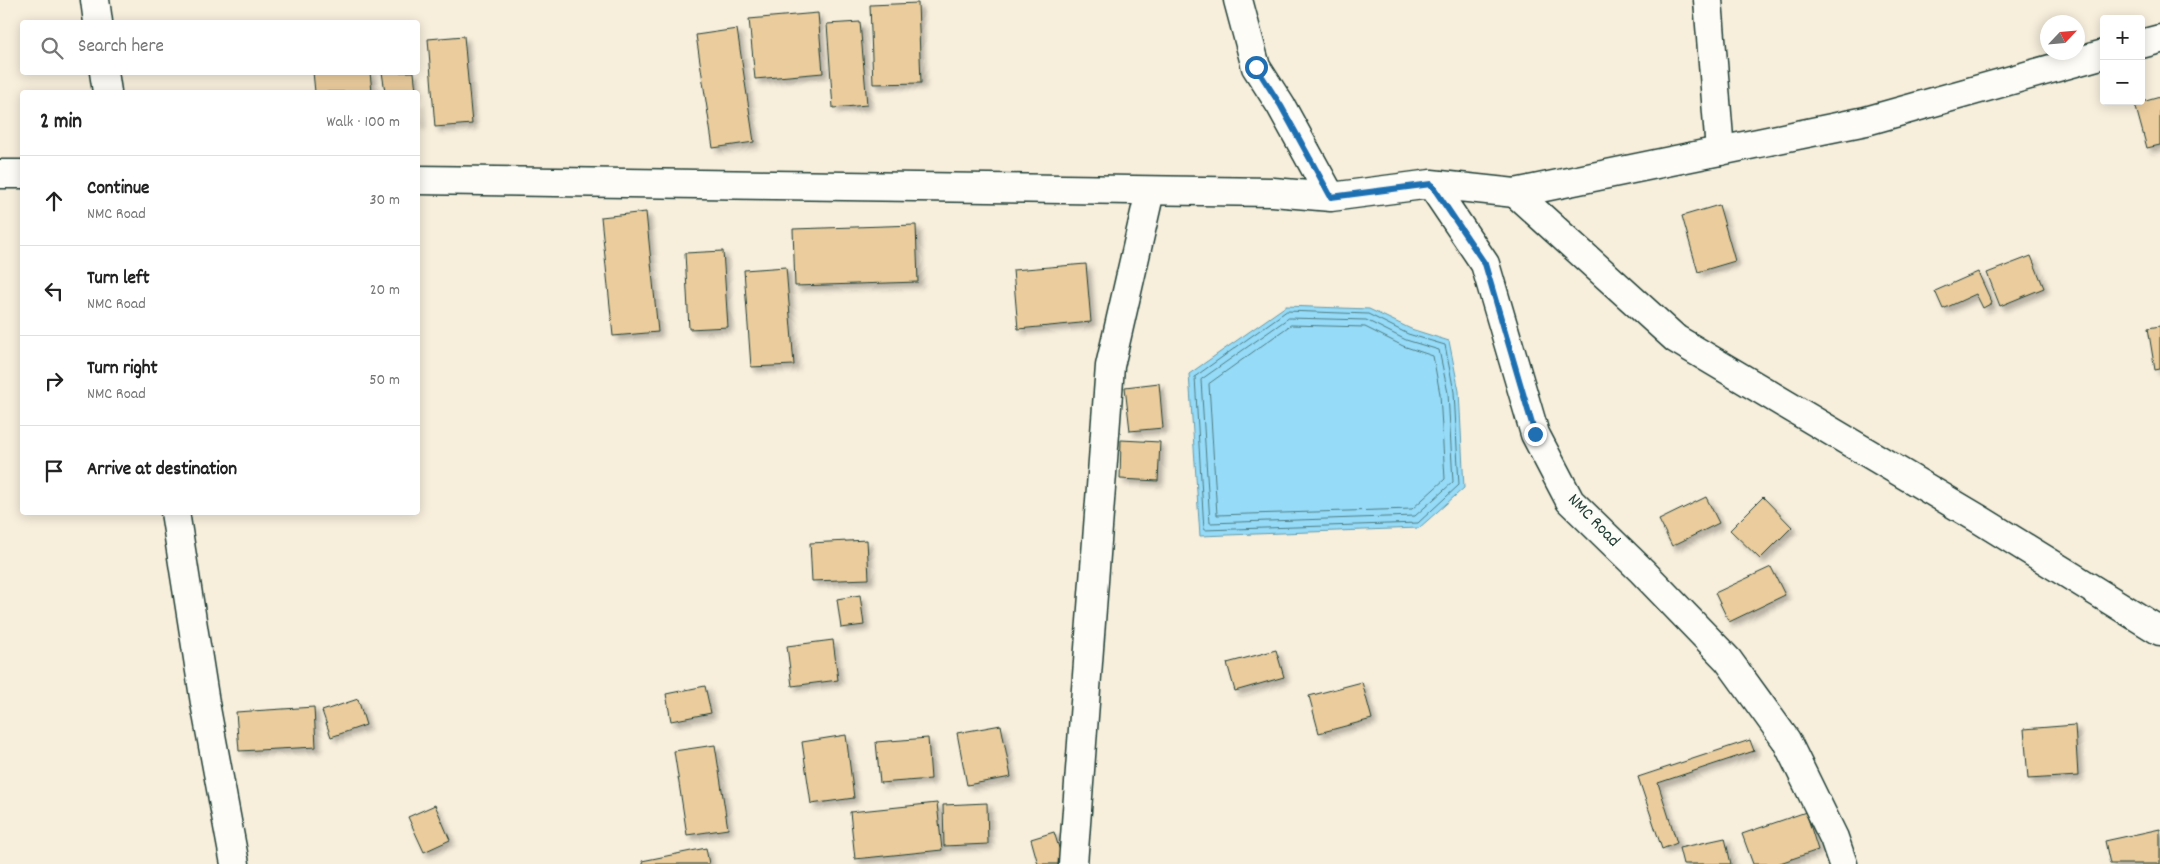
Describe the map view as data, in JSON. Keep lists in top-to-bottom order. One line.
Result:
{"streets":{"street":["NMC Road"]},"north":"top right","page":{"map_buttons":["+","−"],"search":"Search here","heading":["2 min","Walk · 100 m"],"list":[["Continue","NMC Road","30 m"],["Turn left","NMC Road","20 m"],["Turn right","NMC Road","50 m"],"Arrive at destination"]}}
